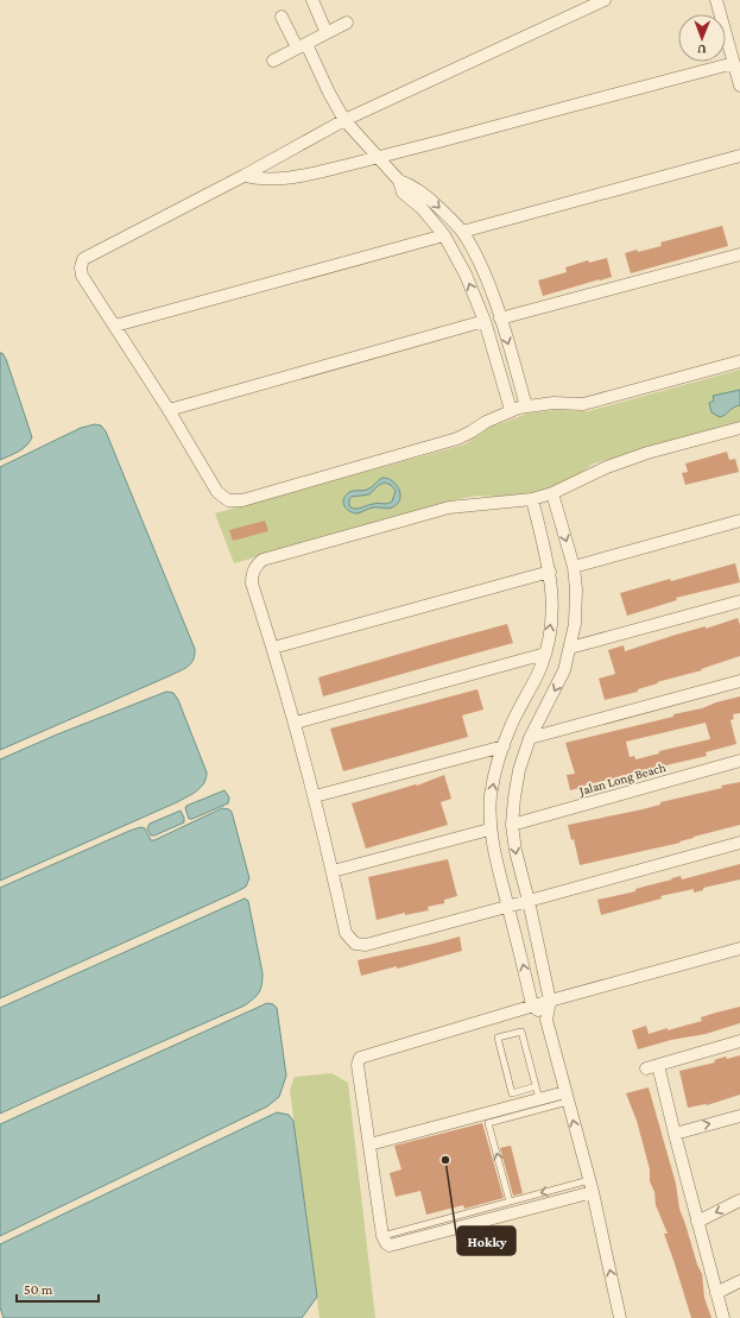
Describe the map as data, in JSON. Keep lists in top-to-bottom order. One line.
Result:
{"streets":{"street":["Jalan Long Beach"]},"places":["Hokky"],"scale_bar":"50 m","north":"bottom"}
